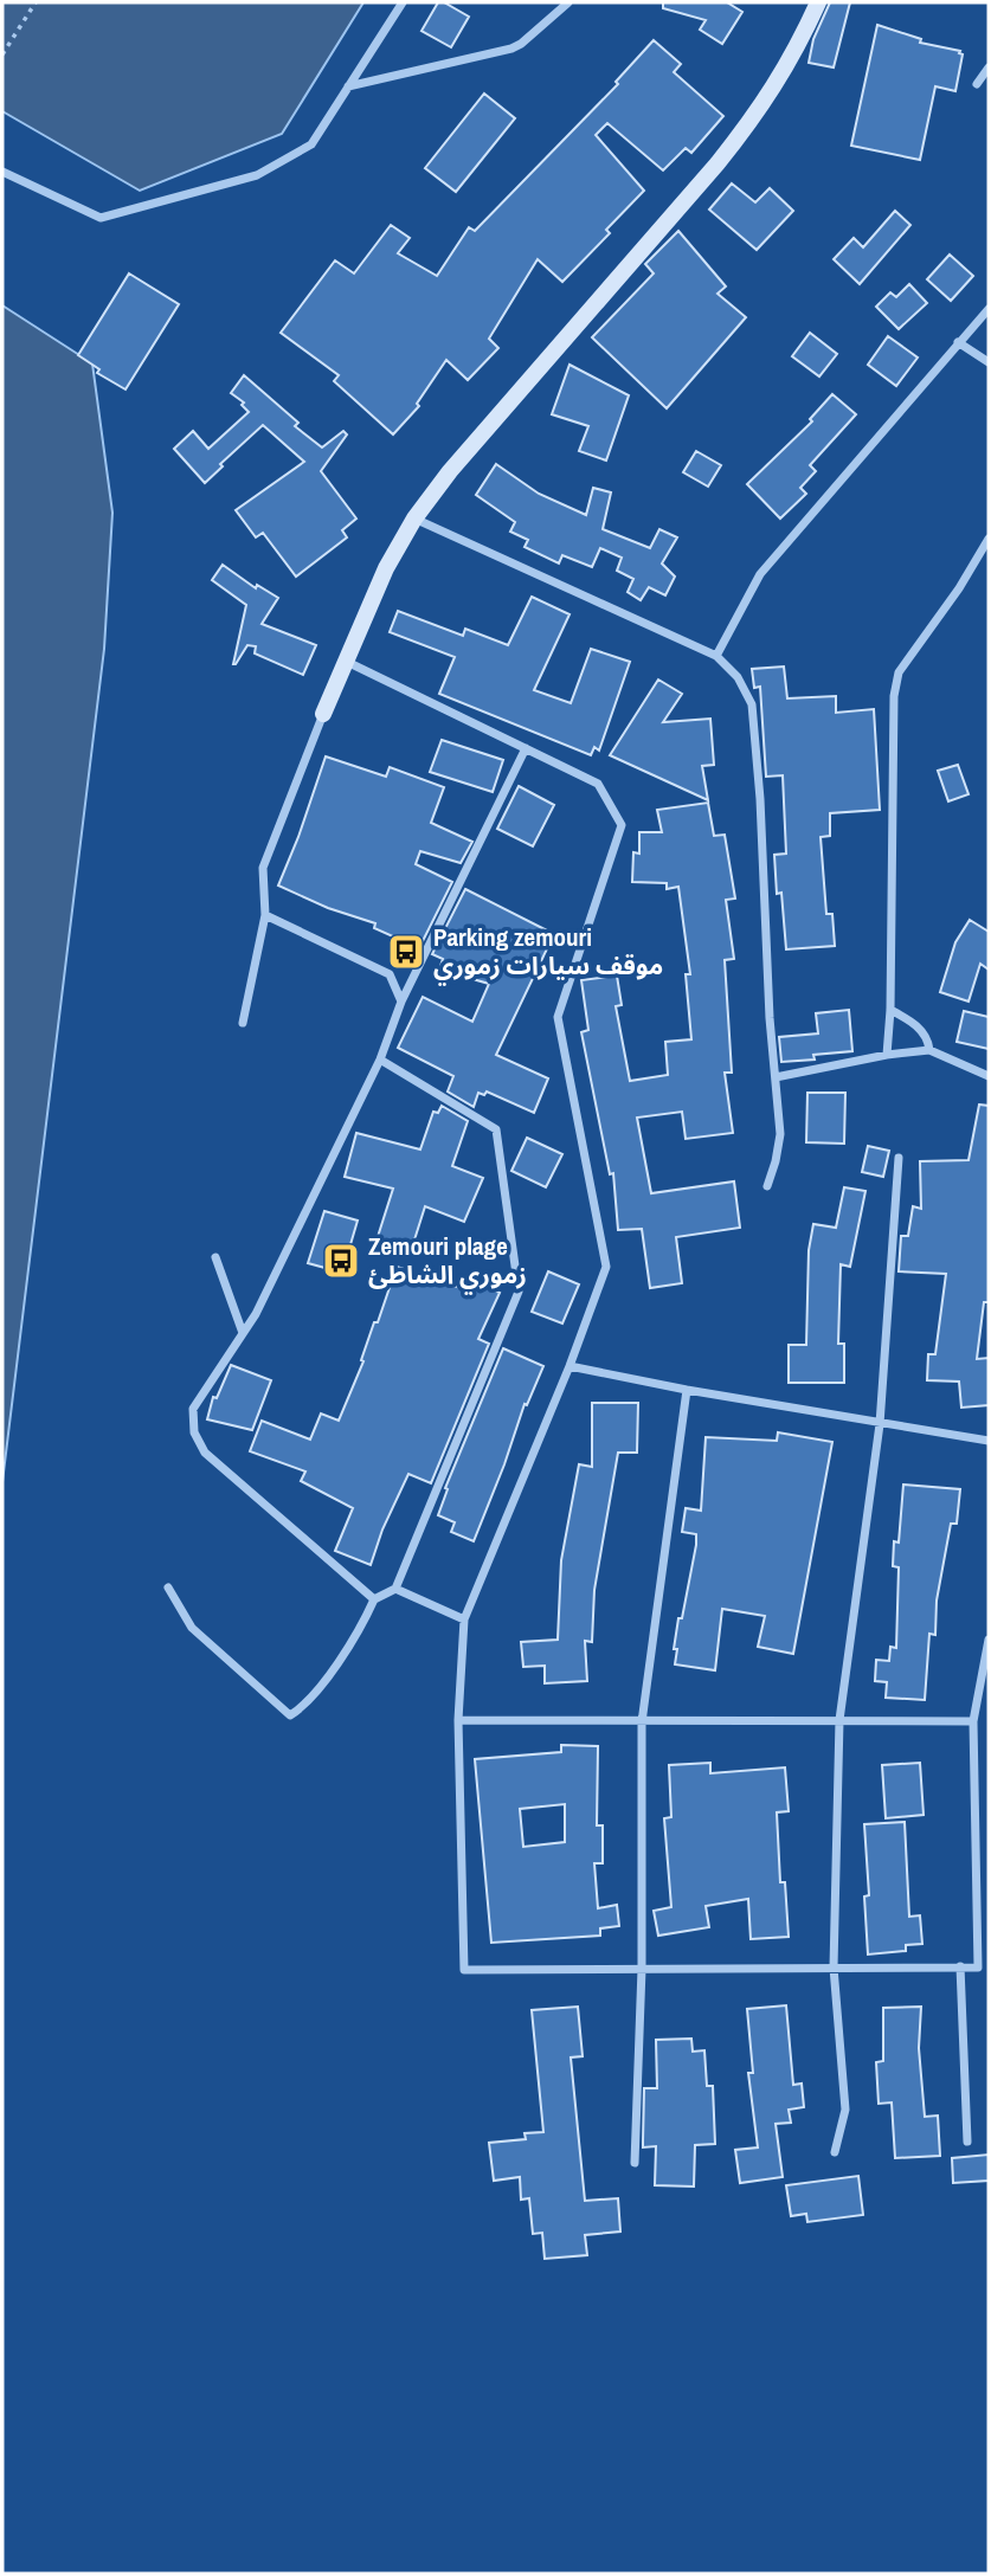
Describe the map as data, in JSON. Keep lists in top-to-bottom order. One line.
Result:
{"places":{"bus stop":["Parking zemouri موقف سيارات زموري","Zemouri plage زموري الشاطئ"]}}
